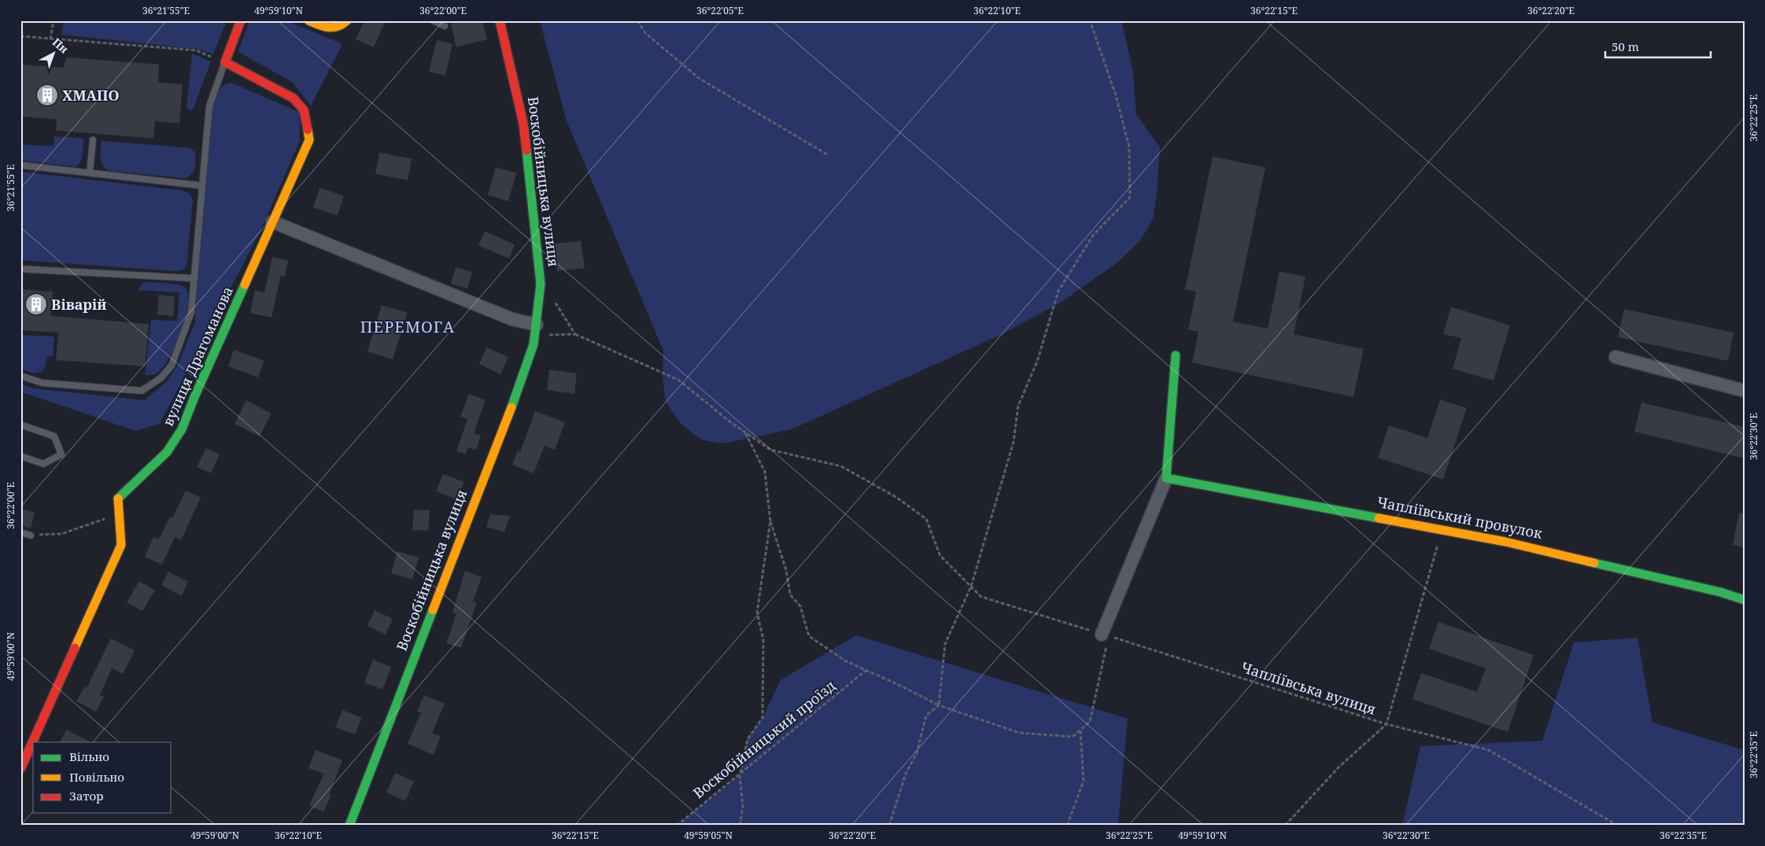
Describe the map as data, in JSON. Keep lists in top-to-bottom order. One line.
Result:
{"streets":{"street":["Воскобійницька вулиця","вулиця Драгоманова","Чапліївський провулок"],"path":["Чапліївська вулиця","Воскобійницький проїзд"]},"districts":["ПЕРЕМОГА"],"places":{"building":["ХМАПО","Віварій"]},"legend":["Вільно","Повільно","Затор"],"scale_bar":"50 m","north":"top right","coordinates":["36°21'55\"E","49°59'10\"N","36°22'00\"E","36°22'05\"E","36°22'10\"E","36°22'15\"E","36°22'20\"E","36°22'25\"E","36°22'30\"E","49°59'00\"N","36°22'35\"E","49°59'05\"N"]}
